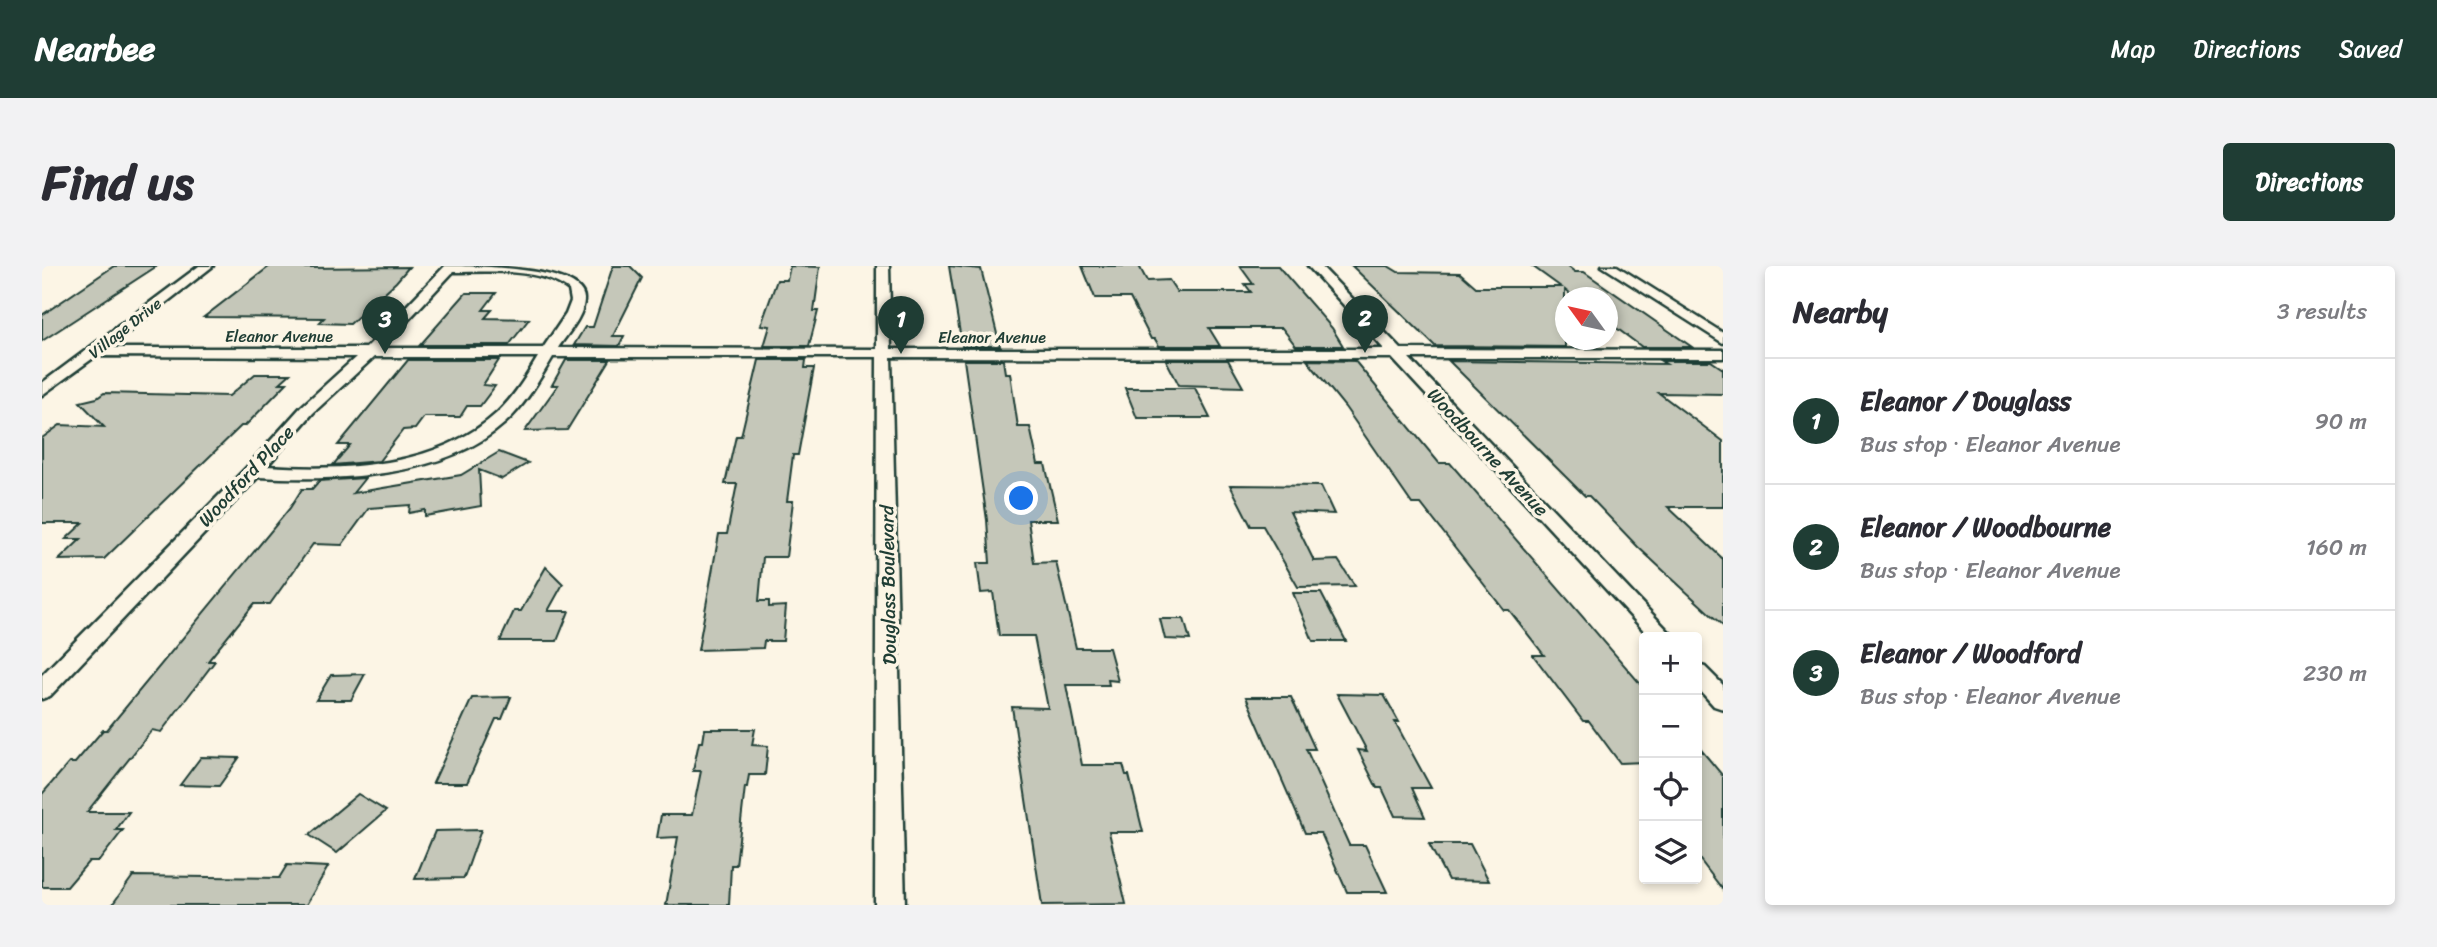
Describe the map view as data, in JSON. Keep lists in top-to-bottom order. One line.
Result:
{"streets":{"street":["Village Drive","Eleanor Avenue","Woodbourne Avenue","Woodford Place","Douglass Boulevard"]},"crossings":[["Village Drive","Eleanor Avenue"],["Eleanor Avenue","Woodbourne Avenue"],["Eleanor Avenue","Woodford Place"],["Eleanor Avenue","Douglass Boulevard"]],"north":"top left","page":{"header":"Nearbee","nav":["Map","Directions","Saved"],"title":"Find us","buttons":"Directions","heading":["Nearby","3 results"],"pins":["2","1","3"],"list":[{"mark":"1","name":"Eleanor / Douglass","note":"Bus stop · Eleanor Avenue","value":"90 m"},{"mark":"2","name":"Eleanor / Woodbourne","note":"Bus stop · Eleanor Avenue","value":"160 m"},{"mark":"3","name":"Eleanor / Woodford","note":"Bus stop · Eleanor Avenue","value":"230 m"}],"map_buttons":["+","−"]}}
